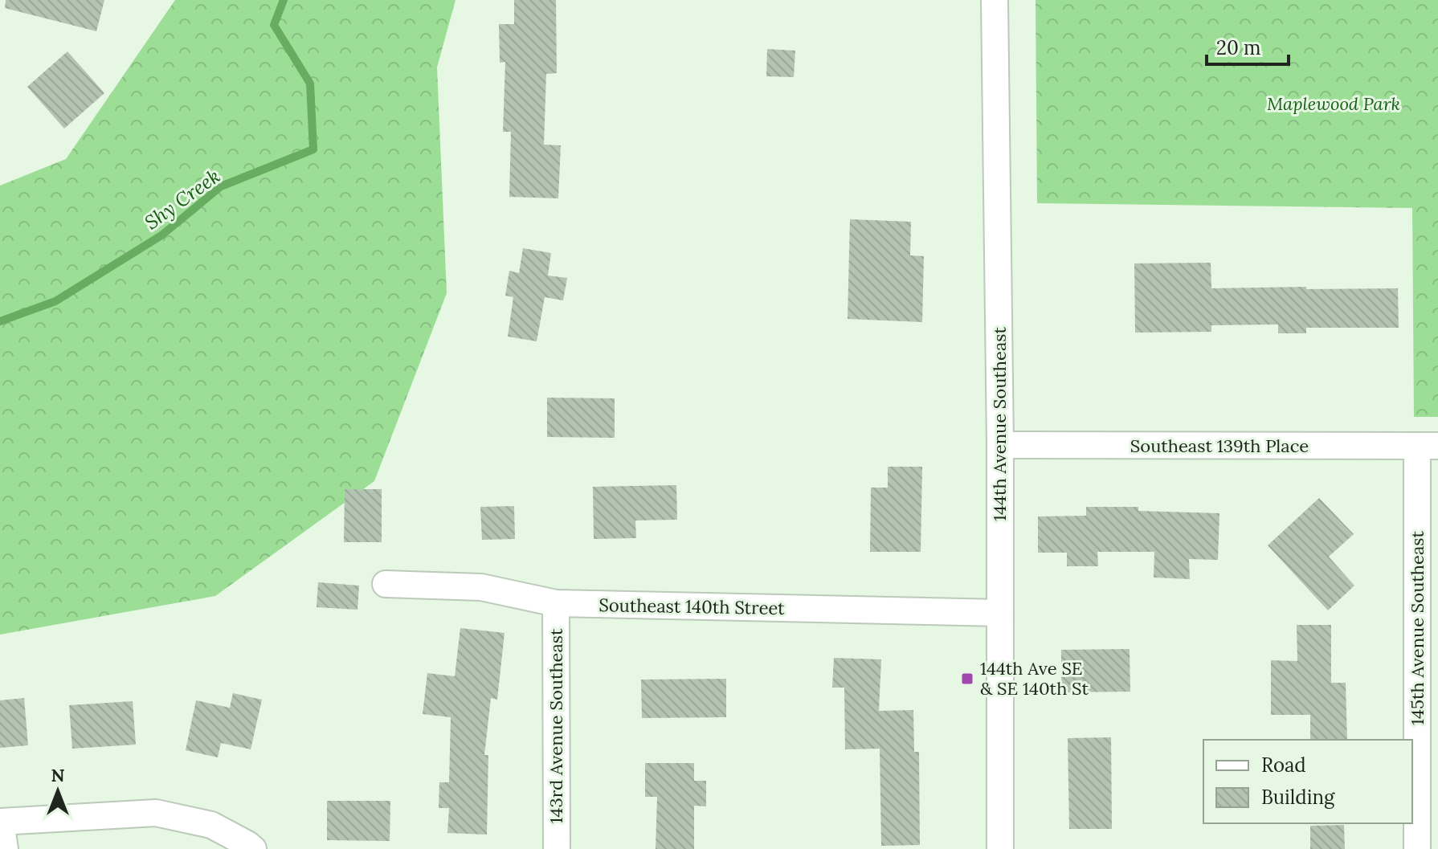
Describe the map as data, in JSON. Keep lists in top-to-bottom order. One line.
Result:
{"streets":{"street":["144th Avenue Southeast","Southeast 139th Place","Southeast 140th Street","145th Avenue Southeast","143rd Avenue Southeast"]},"crossings":[["144th Avenue Southeast","Southeast 139th Place"],["144th Avenue Southeast","Southeast 140th Street"],["Southeast 139th Place","145th Avenue Southeast"],["Southeast 140th Street","143rd Avenue Southeast"]],"water":["Shy Creek"],"parks":["Maplewood Park"],"places":{"transit":["144th Ave SE & SE 140th St"]},"legend":["Road","Building"],"scale_bar":"20 m","north":"top"}
